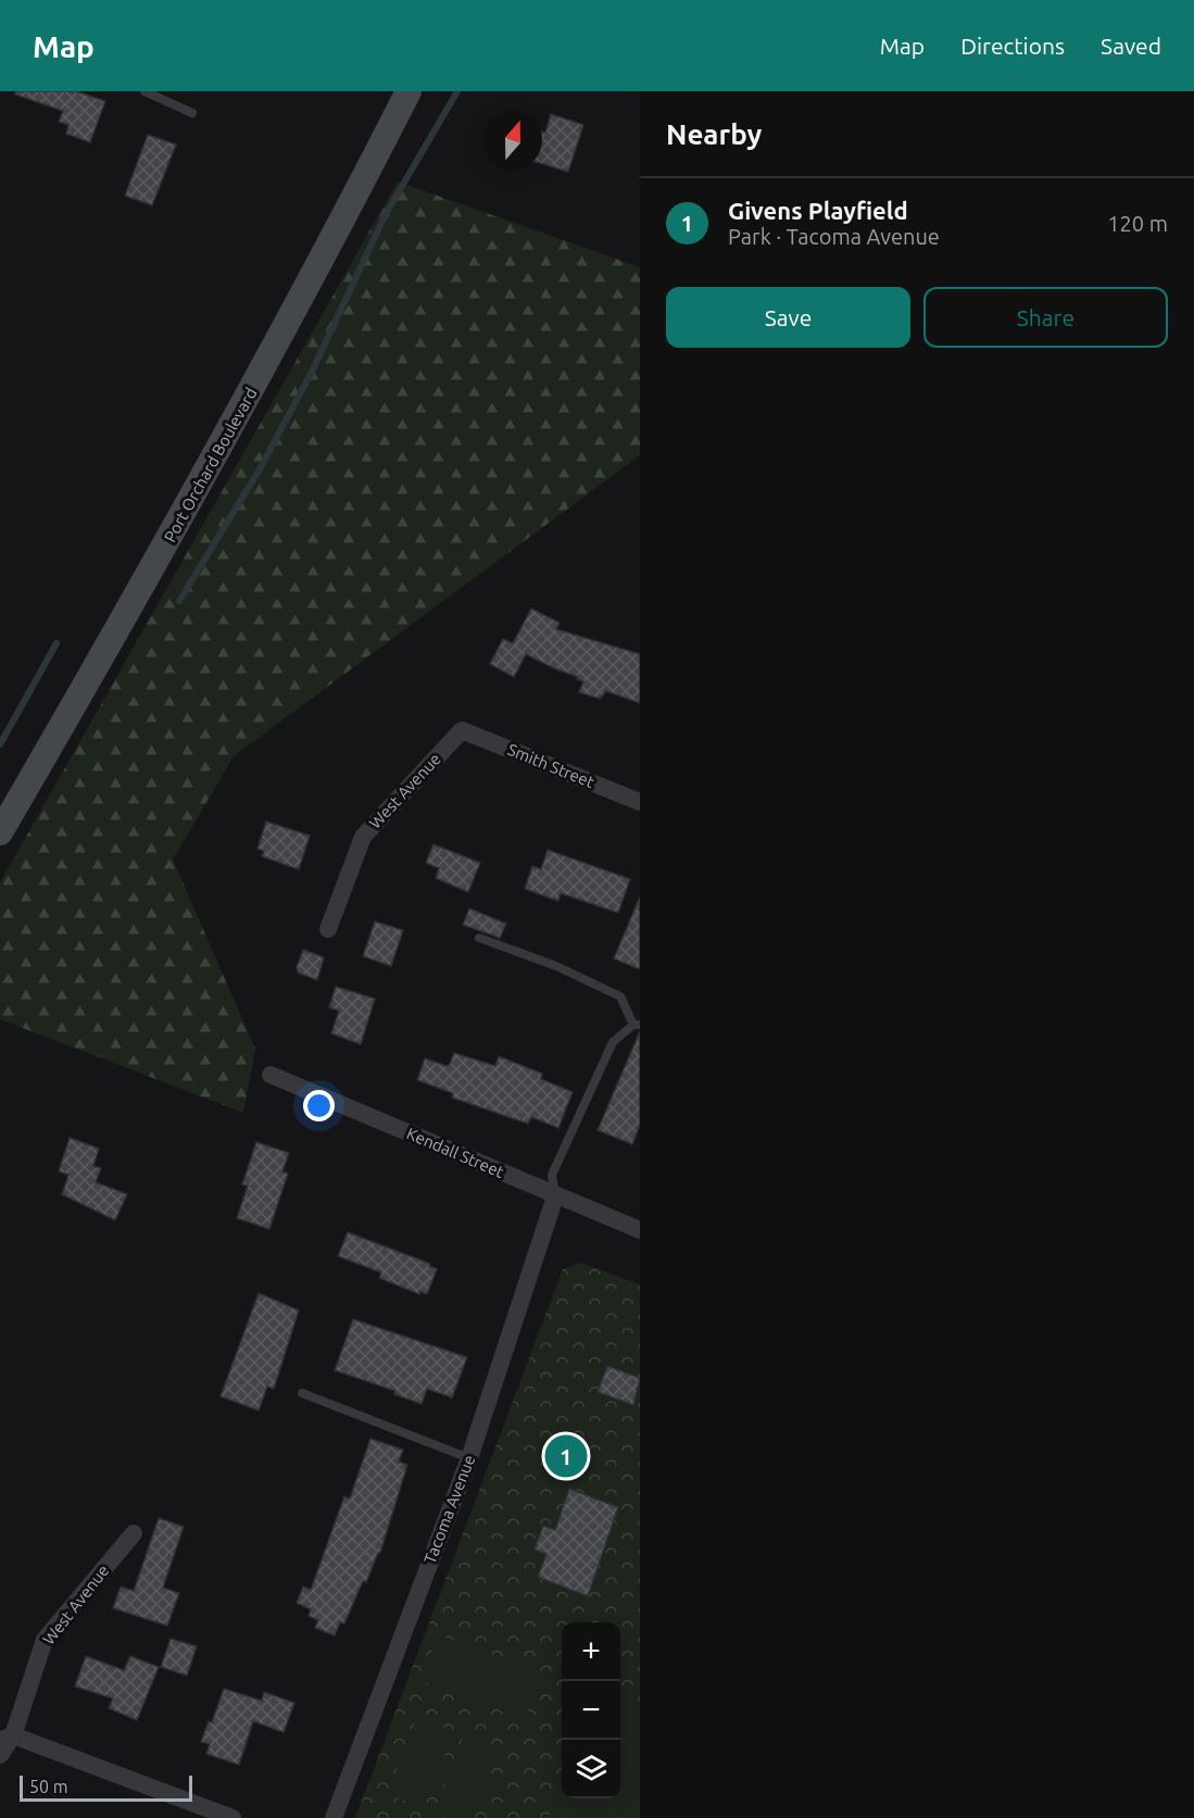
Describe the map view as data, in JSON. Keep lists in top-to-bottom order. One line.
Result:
{"streets":{"main road":["Port Orchard Boulevard"],"street":["Smith Street","West Avenue","Kendall Street","Tacoma Avenue"]},"crossings":[["Smith Street","West Avenue"],["Kendall Street","Tacoma Avenue"]],"scale_bar":"50 m","north":"top","page":{"header":"Map","nav":["Map","Directions","Saved"],"heading":"Nearby","list":[{"mark":"1","name":"Givens Playfield","note":"Park · Tacoma Avenue","value":"120 m"}],"buttons":["Save","Share"],"pins":"1","map_buttons":["+","−"],"scale":"50 m"}}
